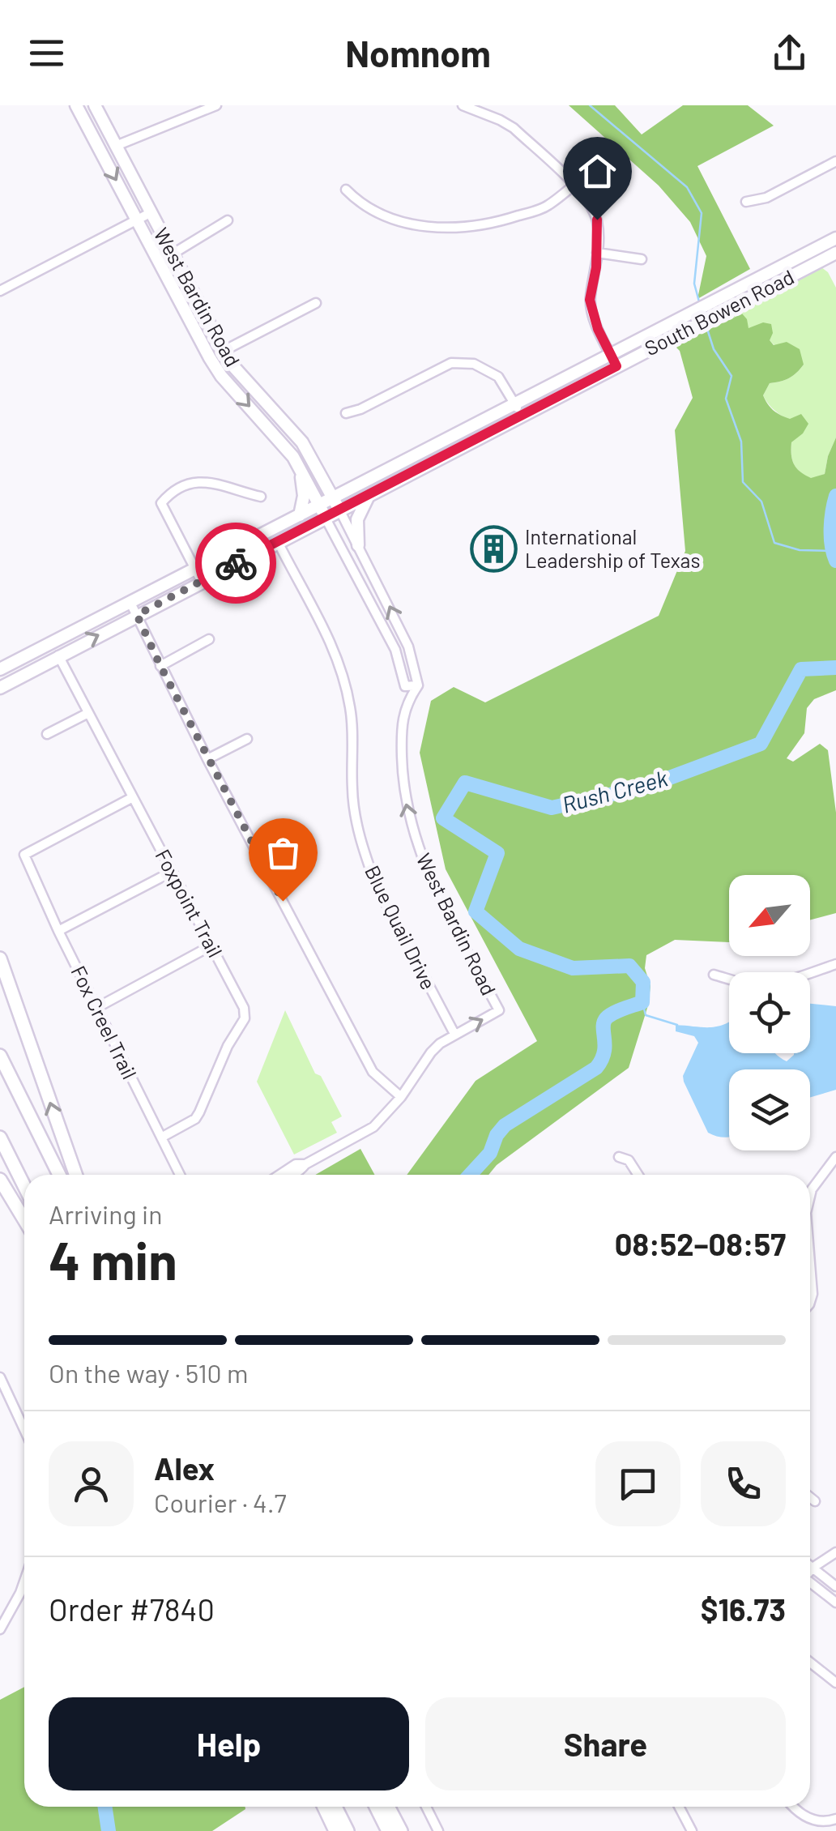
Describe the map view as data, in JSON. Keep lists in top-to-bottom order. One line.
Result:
{"streets":{"main road":["West Bardin Road","South Bowen Road"],"street":["Foxpoint Trail","Blue Quail Drive","Fox Creel Trail"]},"crossings":[["West Bardin Road","South Bowen Road"],["West Bardin Road","Blue Quail Drive"],["South Bowen Road","Foxpoint Trail"],["South Bowen Road","Blue Quail Drive"],["Foxpoint Trail","Fox Creel Trail"]],"water":["Rush Creek"],"places":{"building":["International Leadership of Texas"]},"north":"bottom left","page":{"header":"Nomnom","heading":["4 min","Arriving in","08:52–08:57"],"panel":["Alex","Courier · 4.7","Order #7840","$16.73"],"bar":"On the way · 510 m","buttons":["Help","Share"]}}
